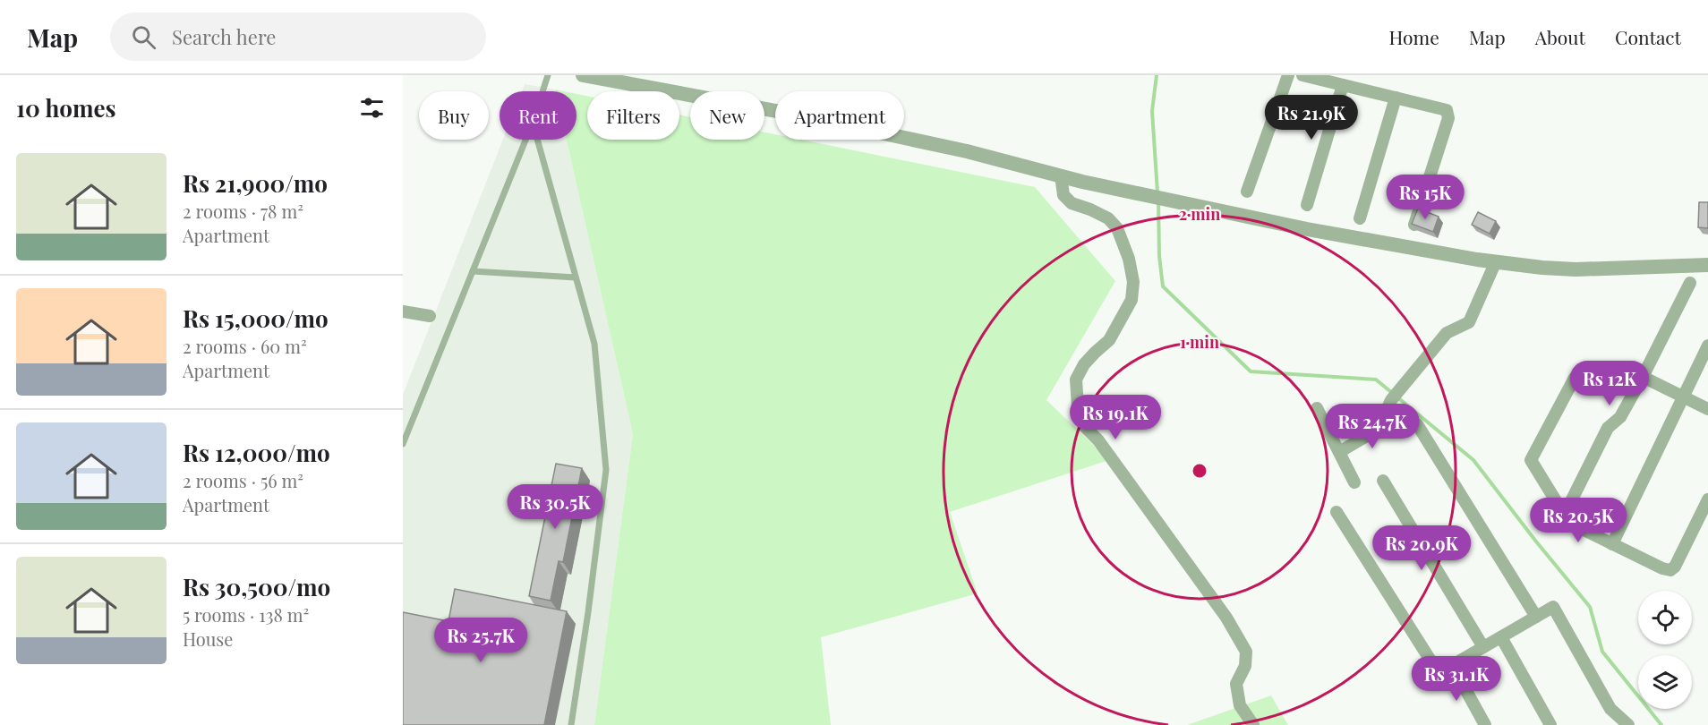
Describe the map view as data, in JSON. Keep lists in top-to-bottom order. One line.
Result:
{"page":{"header":"Map","search":"Search here","nav":["Home","Map","About","Contact"],"heading":"10 homes","chip":["Buy","Rent","Filters","New","Apartment"],"price":["Rs 21.9K","Rs 15K","Rs 12K","Rs 19.1K","Rs 24.7K","Rs 30.5K","Rs 20.5K","Rs 20.9K","Rs 25.7K","Rs 31.1K"],"list":[{"name":"Rs 21,900/mo","note":"2 rooms · 78 m² · Apartment"},{"name":"Rs 15,000/mo","note":"2 rooms · 60 m² · Apartment"},{"name":"Rs 12,000/mo","note":"2 rooms · 56 m² · Apartment"},{"name":"Rs 30,500/mo","note":"5 rooms · 138 m² · House"}]},"rings":["2 min","1 min"]}
